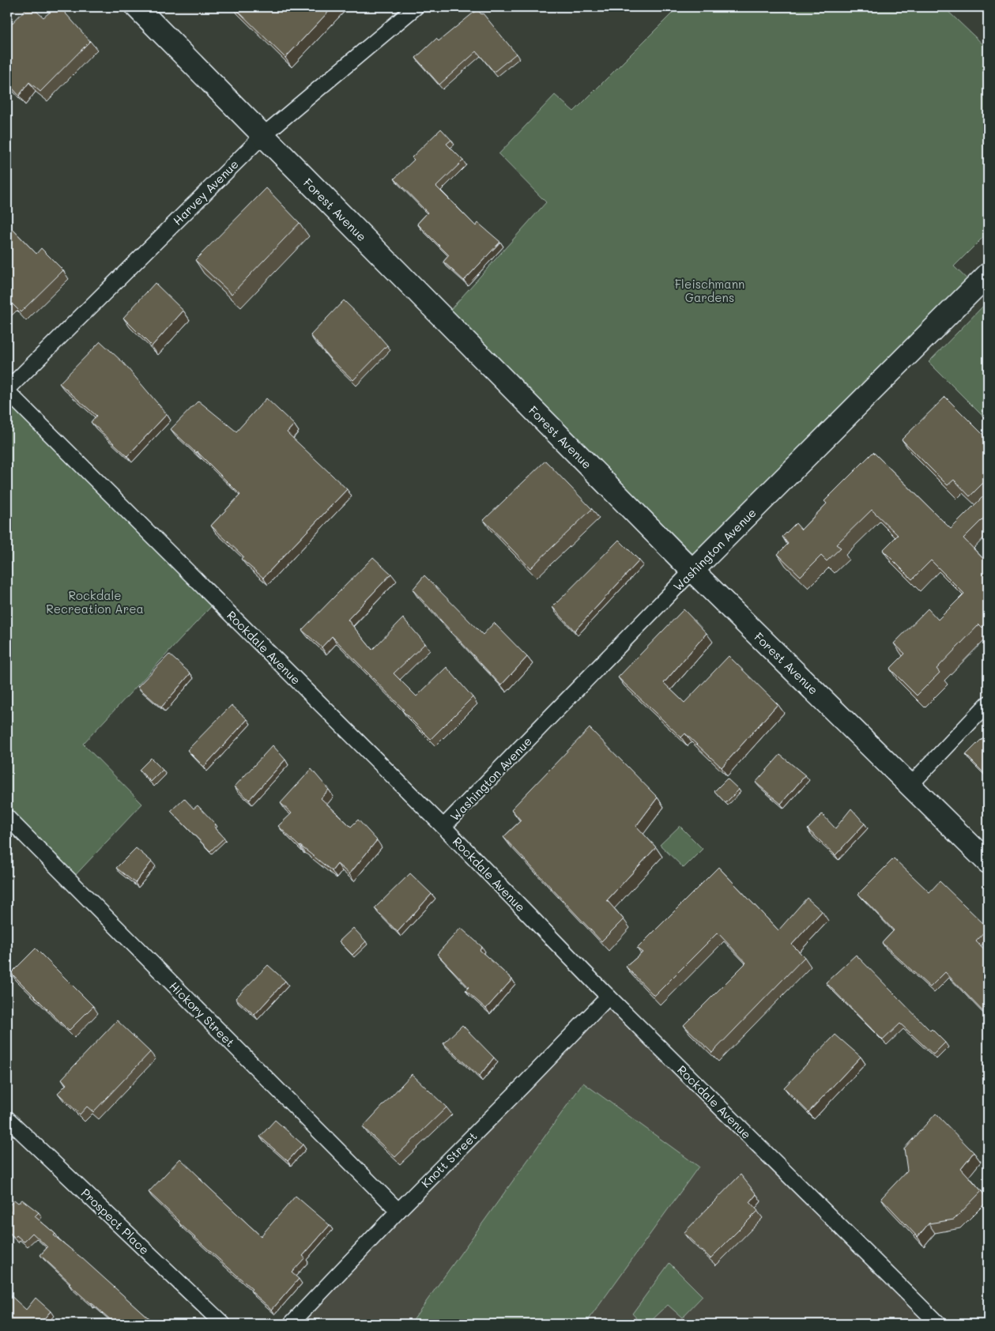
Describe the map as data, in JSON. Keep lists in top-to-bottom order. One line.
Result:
{"streets":{"street":["Harvey Avenue","Forest Avenue","Washington Avenue","Rockdale Avenue","Hickory Street","Knott Street","Prospect Place"]},"crossings":[["Harvey Avenue","Forest Avenue"],["Harvey Avenue","Rockdale Avenue"],["Forest Avenue","Washington Avenue"],["Washington Avenue","Rockdale Avenue"],["Rockdale Avenue","Knott Street"],["Hickory Street","Knott Street"]],"parks":["Fleischmann Gardens","Rockdale Recreation Area"]}
